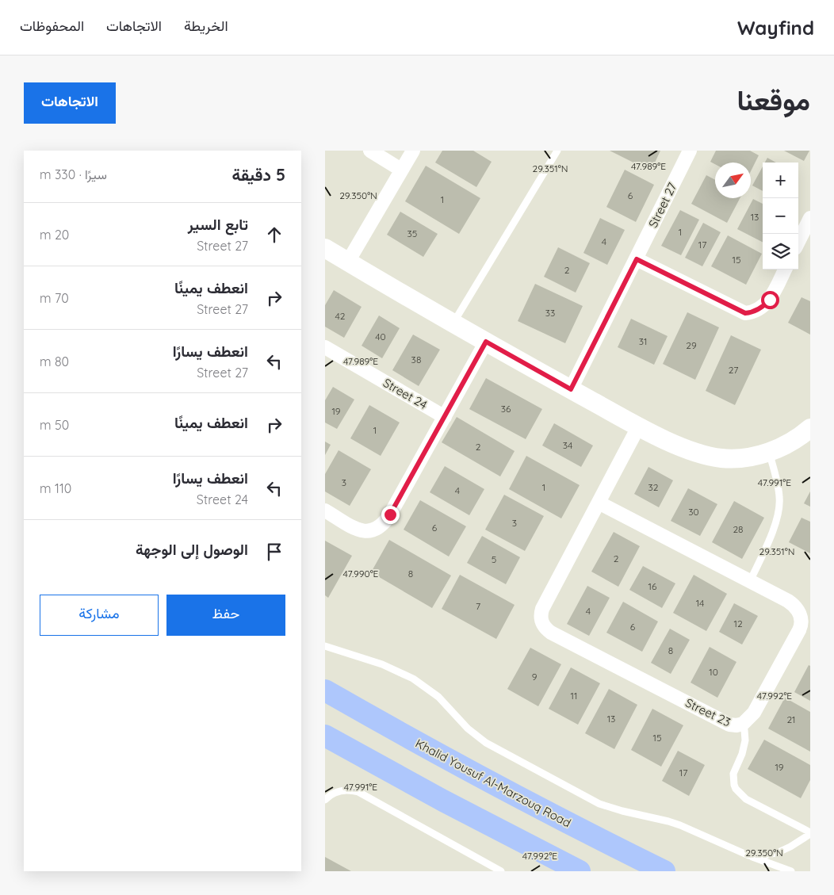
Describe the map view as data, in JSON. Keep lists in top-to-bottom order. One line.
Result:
{"streets":{"main road":["Khalid Yousuf Al-Marzouq Road"],"street":["Street 27","Street 24","Street 23"]},"house_numbers":["6","1","13","1","35","4","17","15","2","33","42","40","31","29","38","27","36","19","1","34","2","3","1","32","4","30","3","6","28","2","5","8","16","14","7","4","12","6","8","10","9","11","13","21","15","19","17"],"north":"top right","page":{"header":"Wayfind","nav":["الخريطة","الاتجاهات","المحفوظات"],"title":"موقعنا","buttons":["الاتجاهات",["حفظ","مشاركة"]],"heading":["5 دقيقة","سيرًا · 330 m"],"map_buttons":["+","−"],"list":[["تابع السير","Street 27","20 m"],["انعطف يمينًا","Street 27","70 m"],["انعطف يسارًا","Street 27","80 m"],["انعطف يمينًا","50 m"],["انعطف يسارًا","Street 24","110 m"],"الوصول إلى الوجهة"]},"coordinates":["47.989°E","29.351°N","29.350°N","47.991°E","47.990°E","47.992°E"]}
